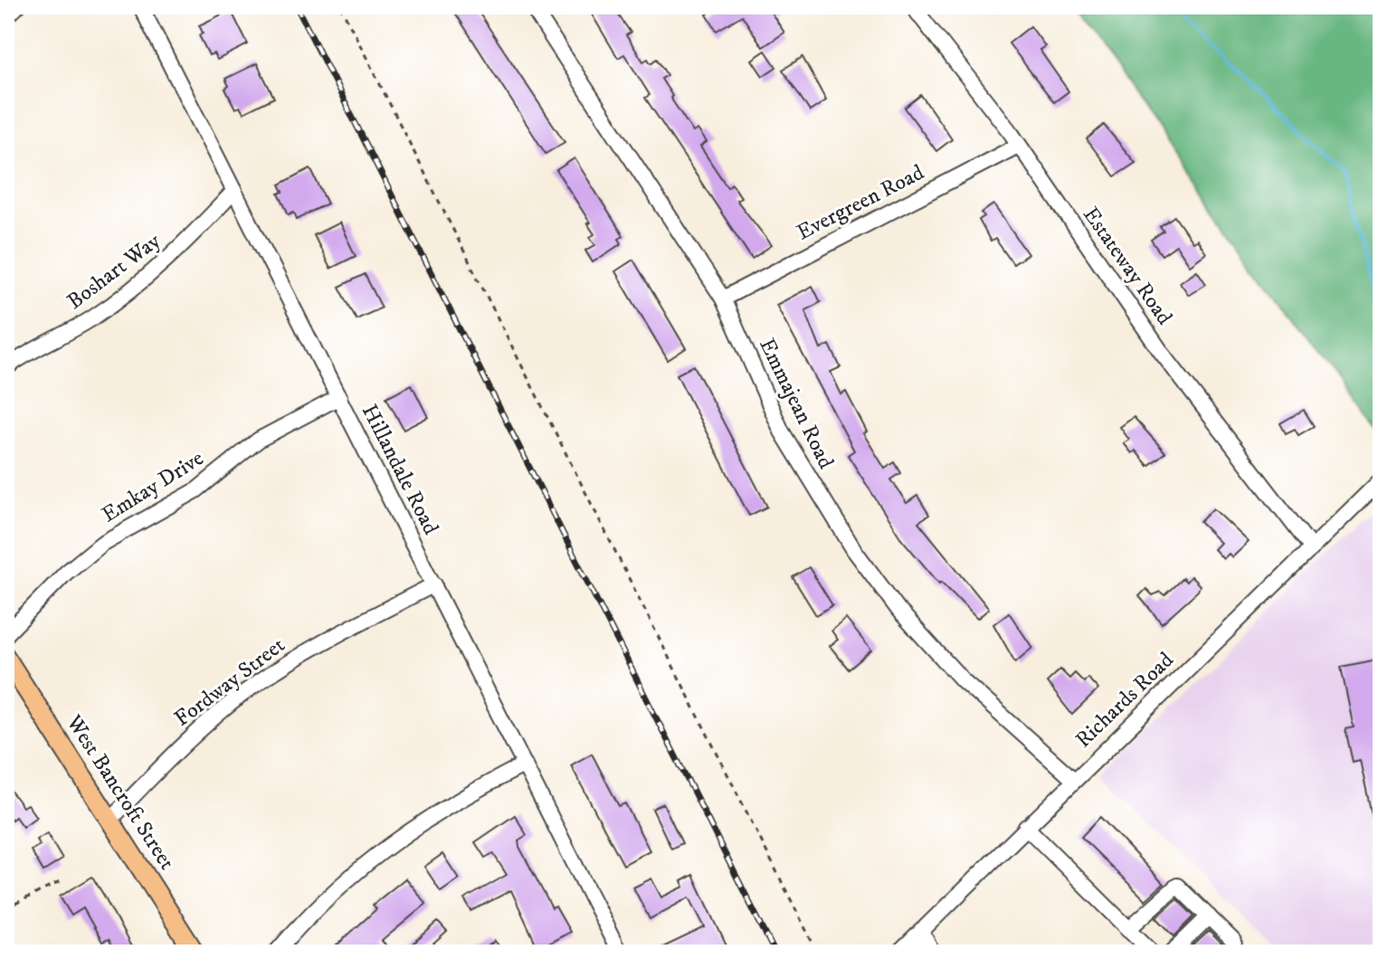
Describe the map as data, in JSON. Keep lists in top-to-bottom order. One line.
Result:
{"streets":{"main road":["West Bancroft Street"],"street":["Evergreen Road","Estateway Road","Boshart Way","Emmajean Road","Hillandale Road","Emkay Drive","Fordway Street","Richards Road"]},"crossings":[["Evergreen Road","Estateway Road"],["Evergreen Road","Emmajean Road"],["Estateway Road","Richards Road"],["Boshart Way","Hillandale Road"],["Emmajean Road","Richards Road"],["Hillandale Road","Emkay Drive"],["Hillandale Road","Fordway Street"],["Fordway Street","West Bancroft Street"]]}
